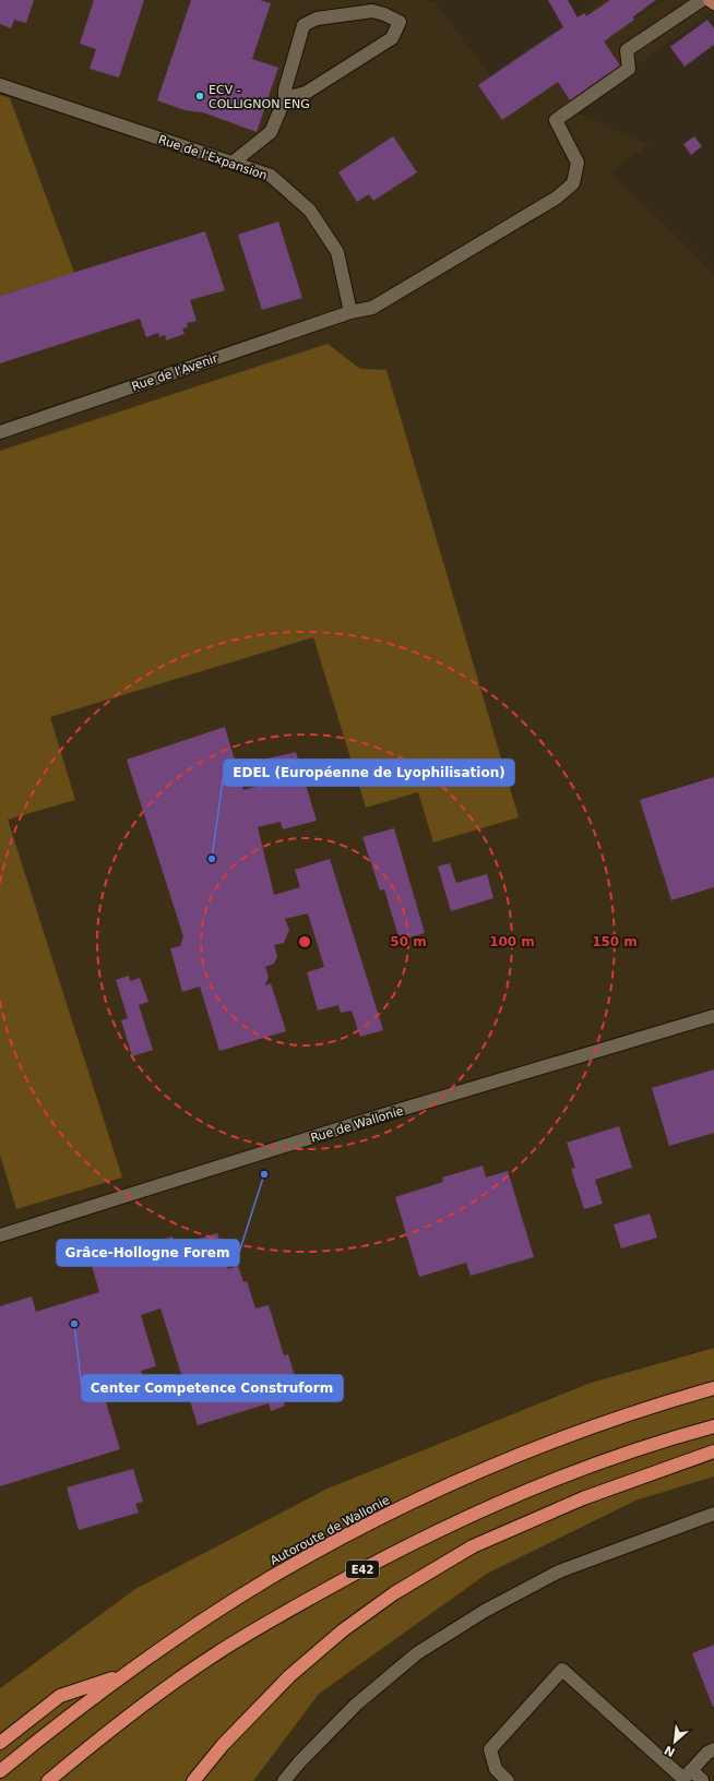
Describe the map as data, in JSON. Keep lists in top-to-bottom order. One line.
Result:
{"streets":{"highway":["Autoroute de Wallonie","E42"],"street":["Rue de l'Expansion","Rue de l'Avenir","Rue de Wallonie"]},"crossings":[["Rue de l'Expansion","Rue de l'Avenir"]],"places":["ECV - COLLIGNON ENG","EDEL (Européenne de Lyophilisation)","Grâce-Hollogne Forem","Center Competence Construform"],"north":"bottom left","rings":["50 m","100 m","150 m"]}
